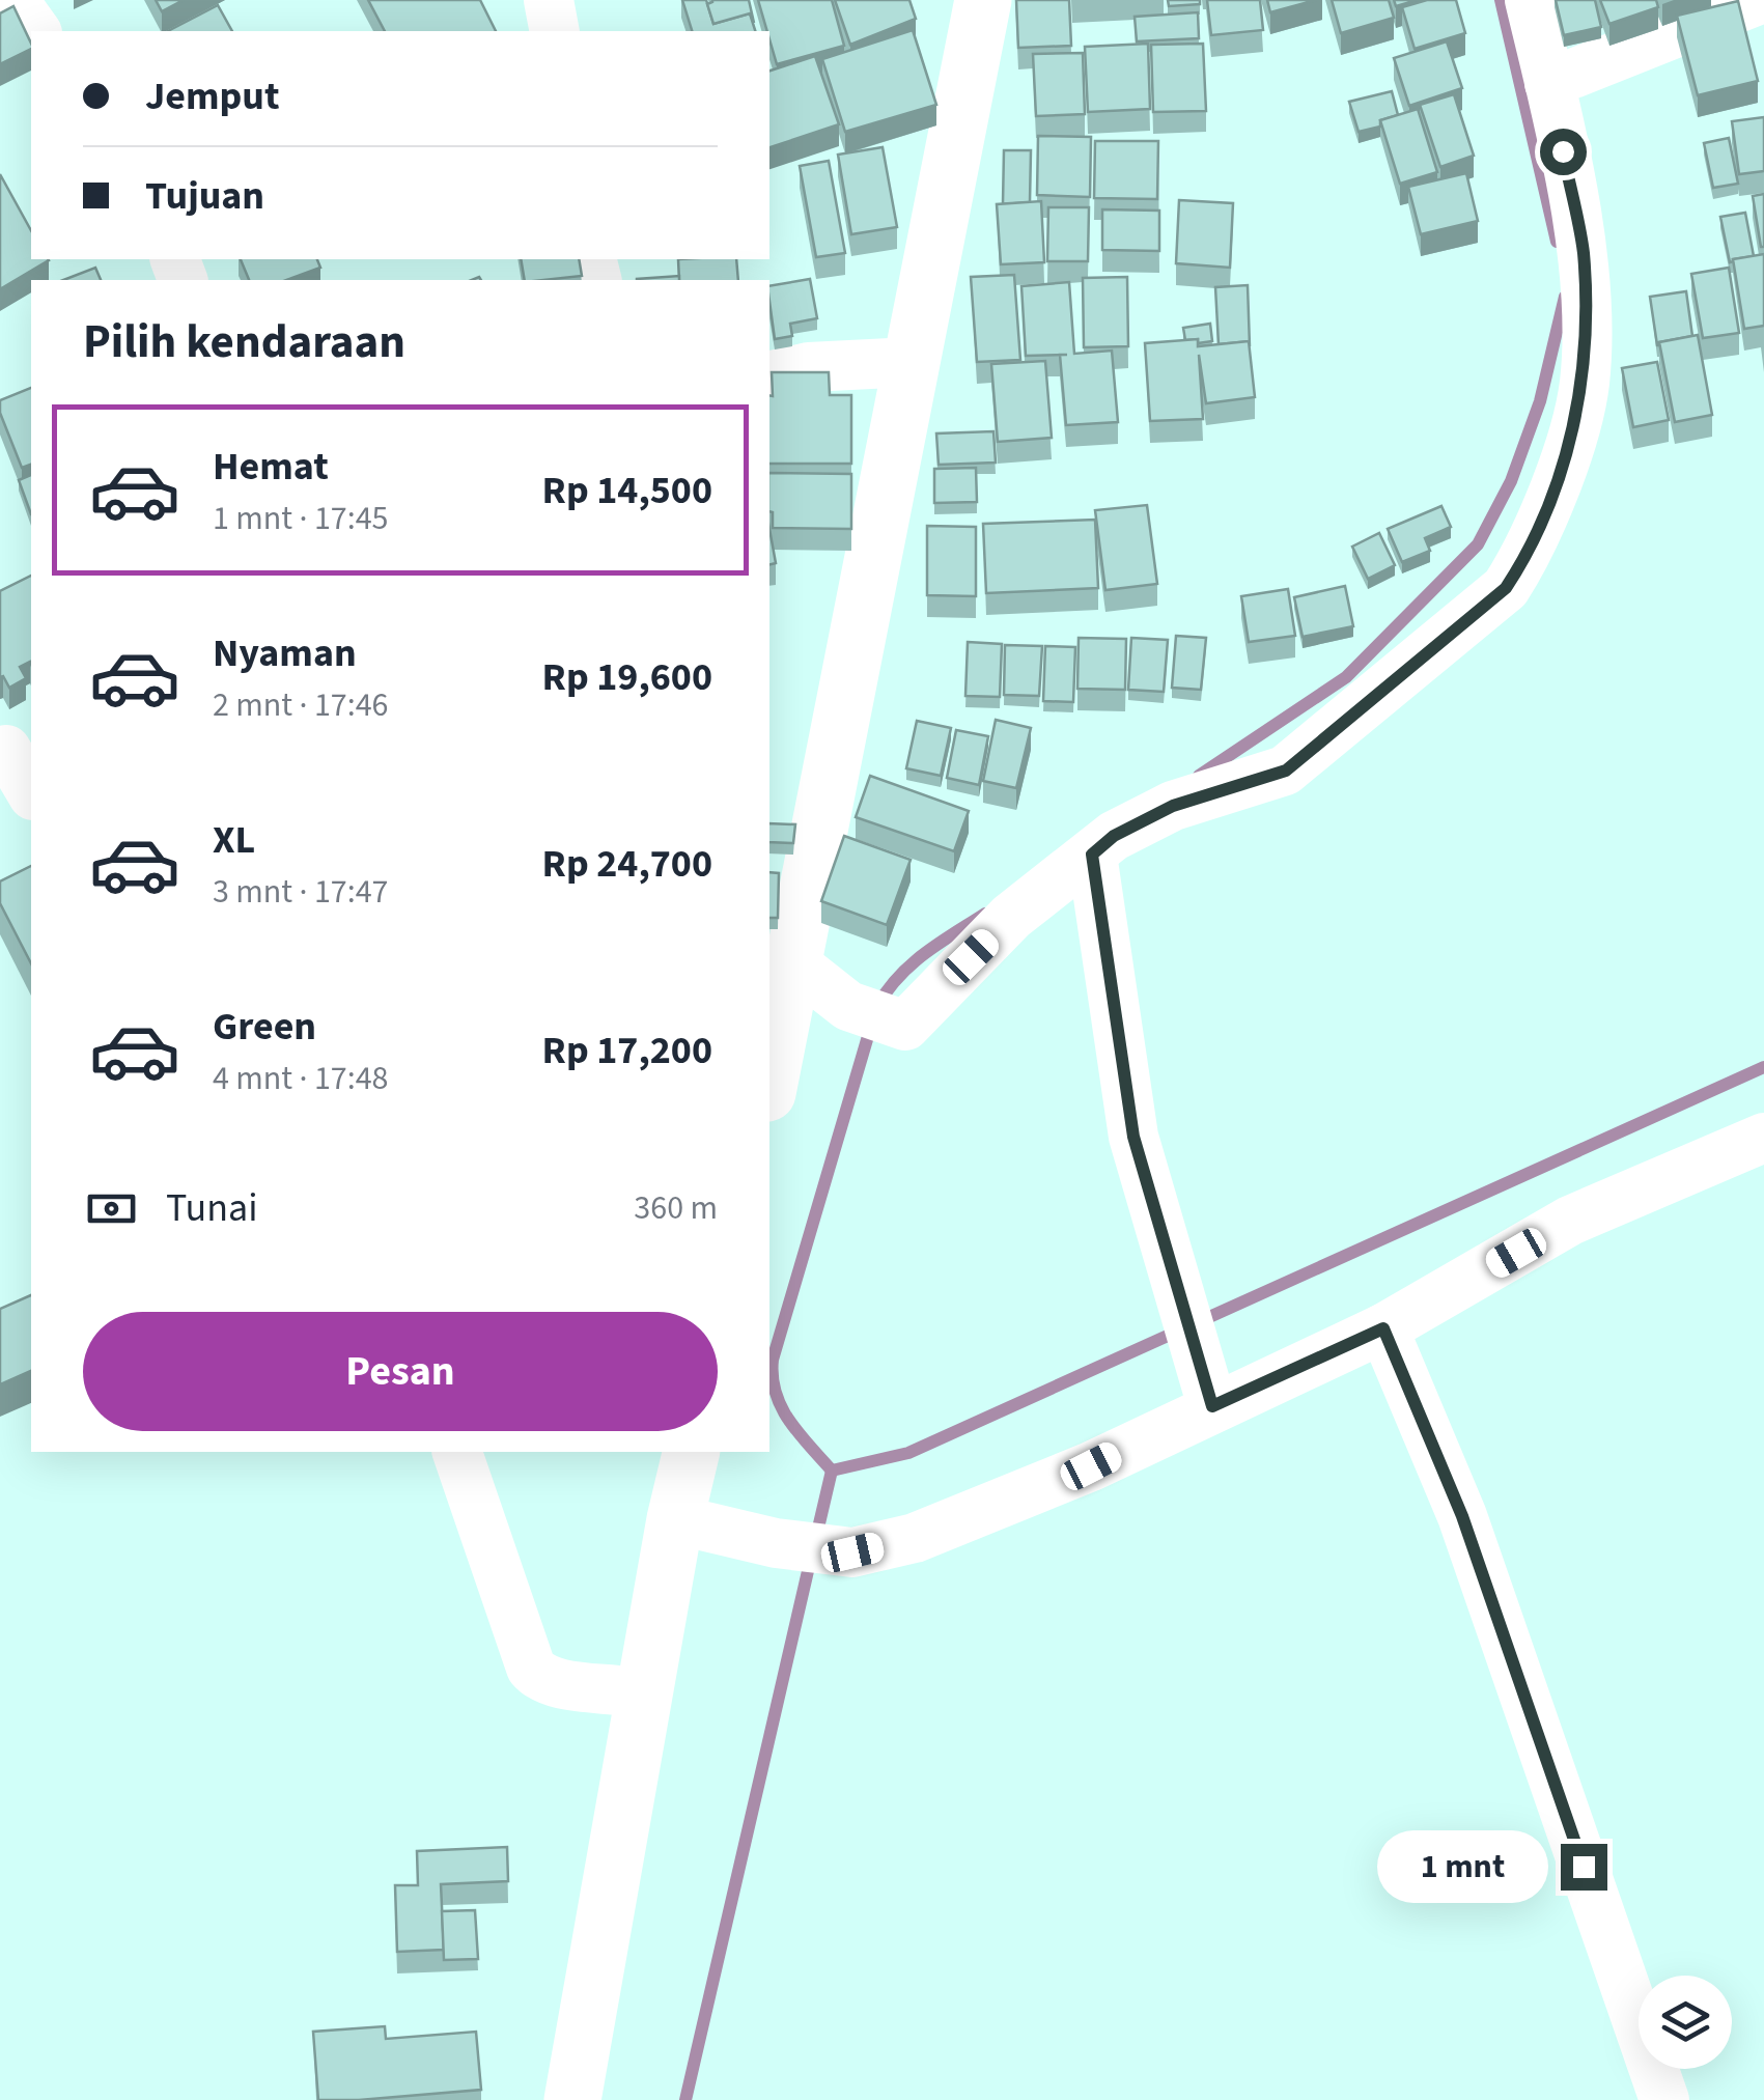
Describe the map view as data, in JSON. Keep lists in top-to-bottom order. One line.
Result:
{"page":{"banner":["Jemput","Tujuan"],"heading":"Pilih kendaraan","list":[{"name":"Hemat","note":"1 mnt · 17:45","value":"Rp 14,500"},{"name":"Nyaman","note":"2 mnt · 17:46","value":"Rp 19,600"},{"name":"XL","note":"3 mnt · 17:47","value":"Rp 24,700"},{"name":"Green","note":"4 mnt · 17:48","value":"Rp 17,200"}],"pay":["Tunai","360 m"],"buttons":"Pesan","bubble":"1 mnt"}}
